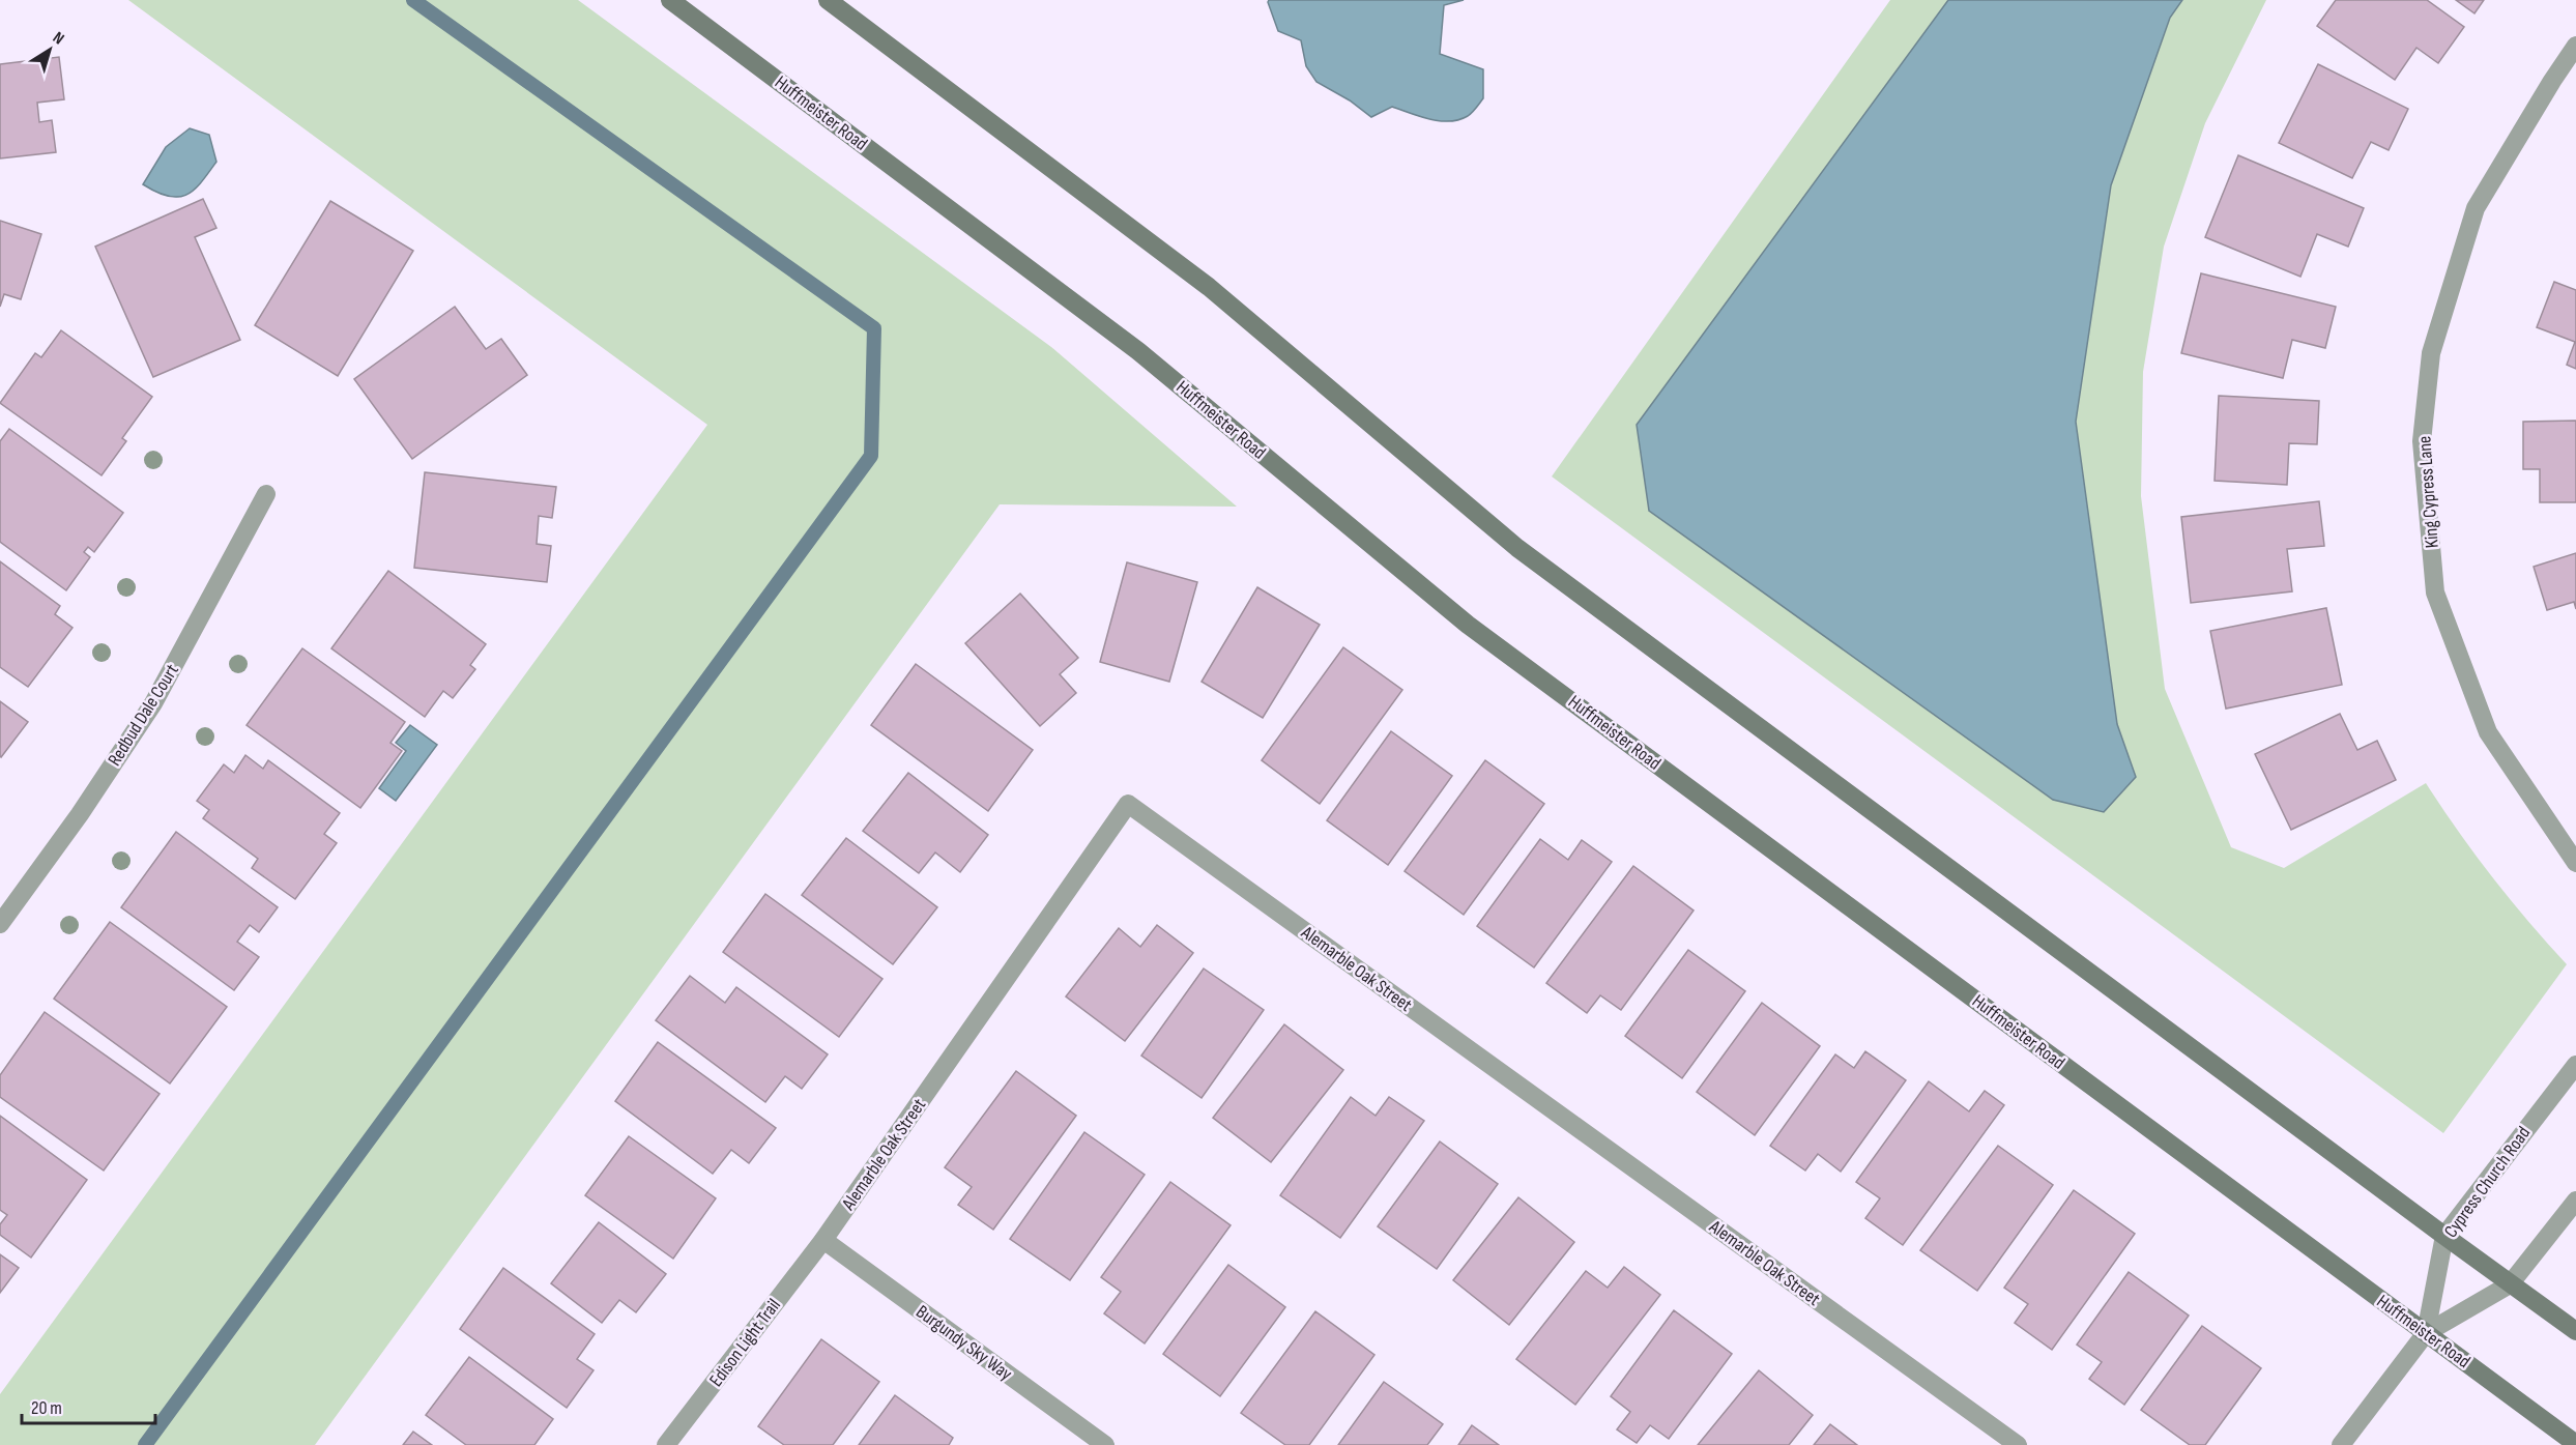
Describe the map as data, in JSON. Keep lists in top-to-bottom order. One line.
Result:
{"streets":{"main road":["Huffmeister Road"],"street":["King Cypress Lane","Redbud Dale Court","Alemarble Oak Street","Cypress Church Road","Edison Light Trail","Burgundy Sky Way"]},"crossings":[["Huffmeister Road","Cypress Church Road"],["Alemarble Oak Street","Edison Light Trail"],["Alemarble Oak Street","Burgundy Sky Way"],["Edison Light Trail","Burgundy Sky Way"]],"scale_bar":"20 m","north":"top right"}
